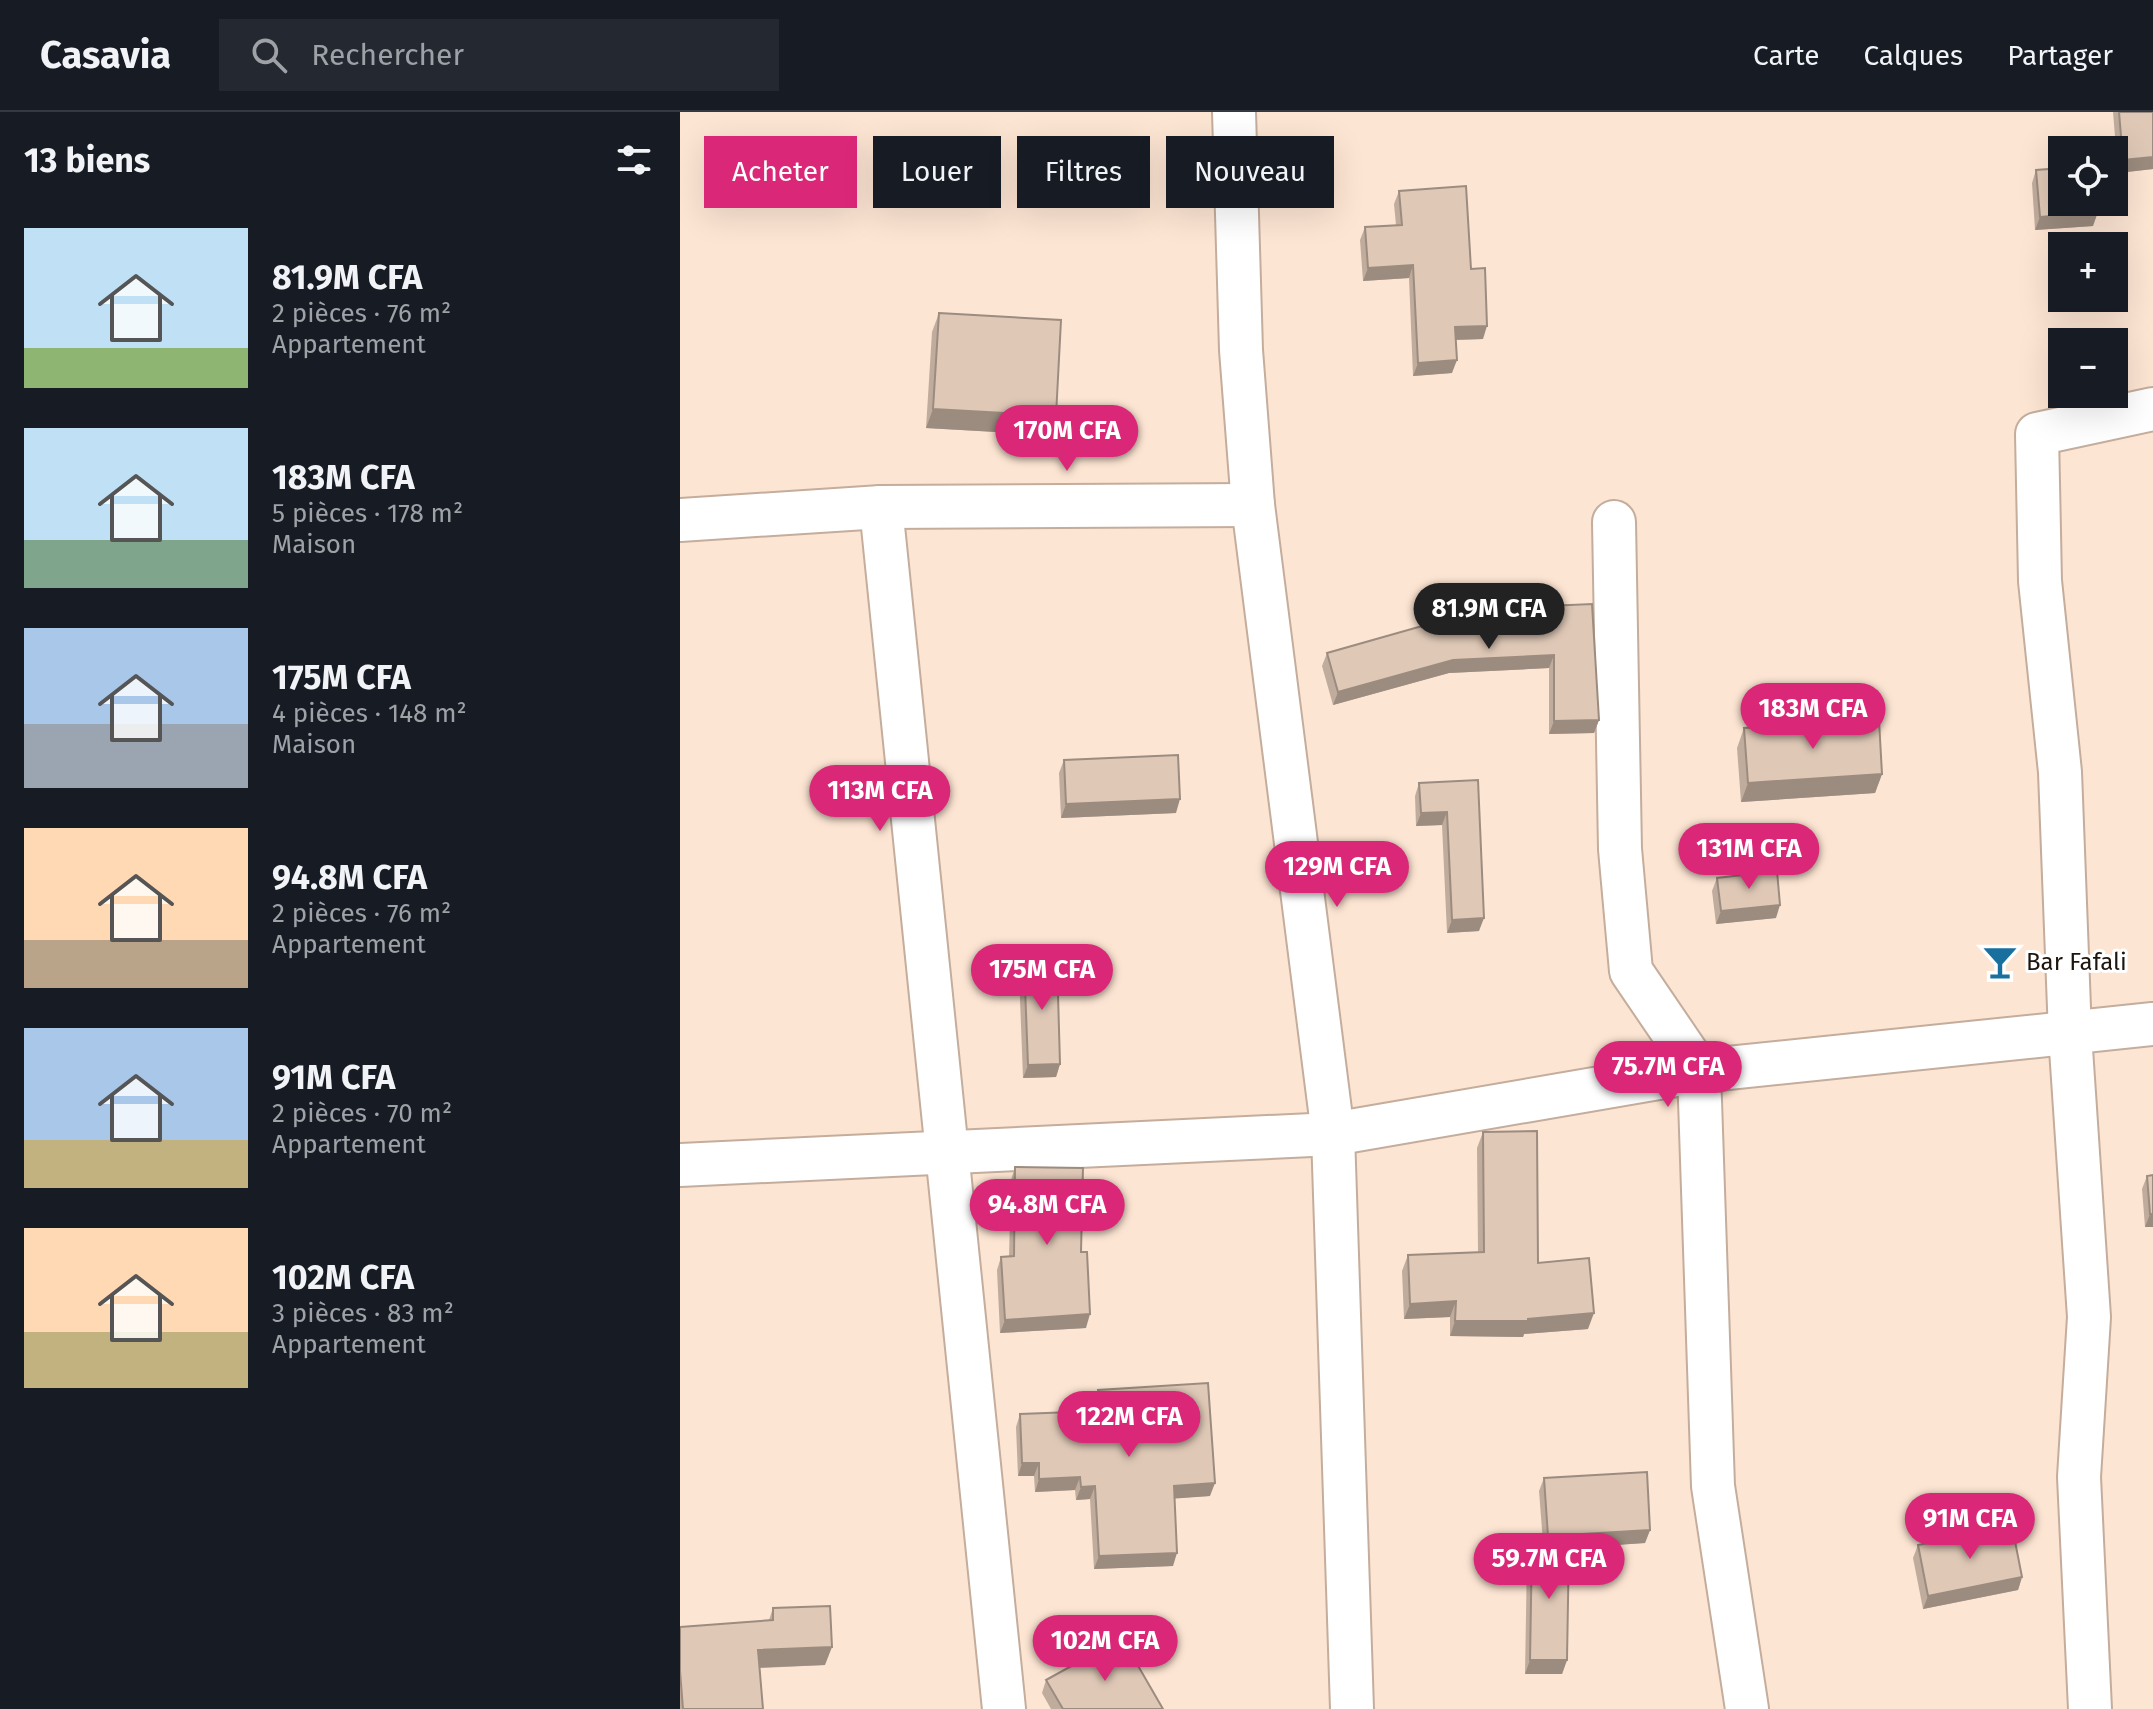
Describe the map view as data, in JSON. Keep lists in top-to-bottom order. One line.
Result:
{"places":{"bar":["Bar Fafali"]},"page":{"header":"Casavia","search":"Rechercher","nav":["Carte","Calques","Partager"],"heading":"13 biens","map_buttons":["+","−"],"chip":["Acheter","Louer","Filtres","Nouveau"],"list":[{"name":"81.9M CFA","note":"2 pièces · 76 m² · Appartement"},{"name":"183M CFA","note":"5 pièces · 178 m² · Maison"},{"name":"175M CFA","note":"4 pièces · 148 m² · Maison"},{"name":"94.8M CFA","note":"2 pièces · 76 m² · Appartement"},{"name":"91M CFA","note":"2 pièces · 70 m² · Appartement"},{"name":"102M CFA","note":"3 pièces · 83 m² · Appartement"}],"price":["170M CFA","81.9M CFA","183M CFA","113M CFA","131M CFA","129M CFA","175M CFA","75.7M CFA","94.8M CFA","122M CFA","91M CFA","59.7M CFA","102M CFA"]}}
